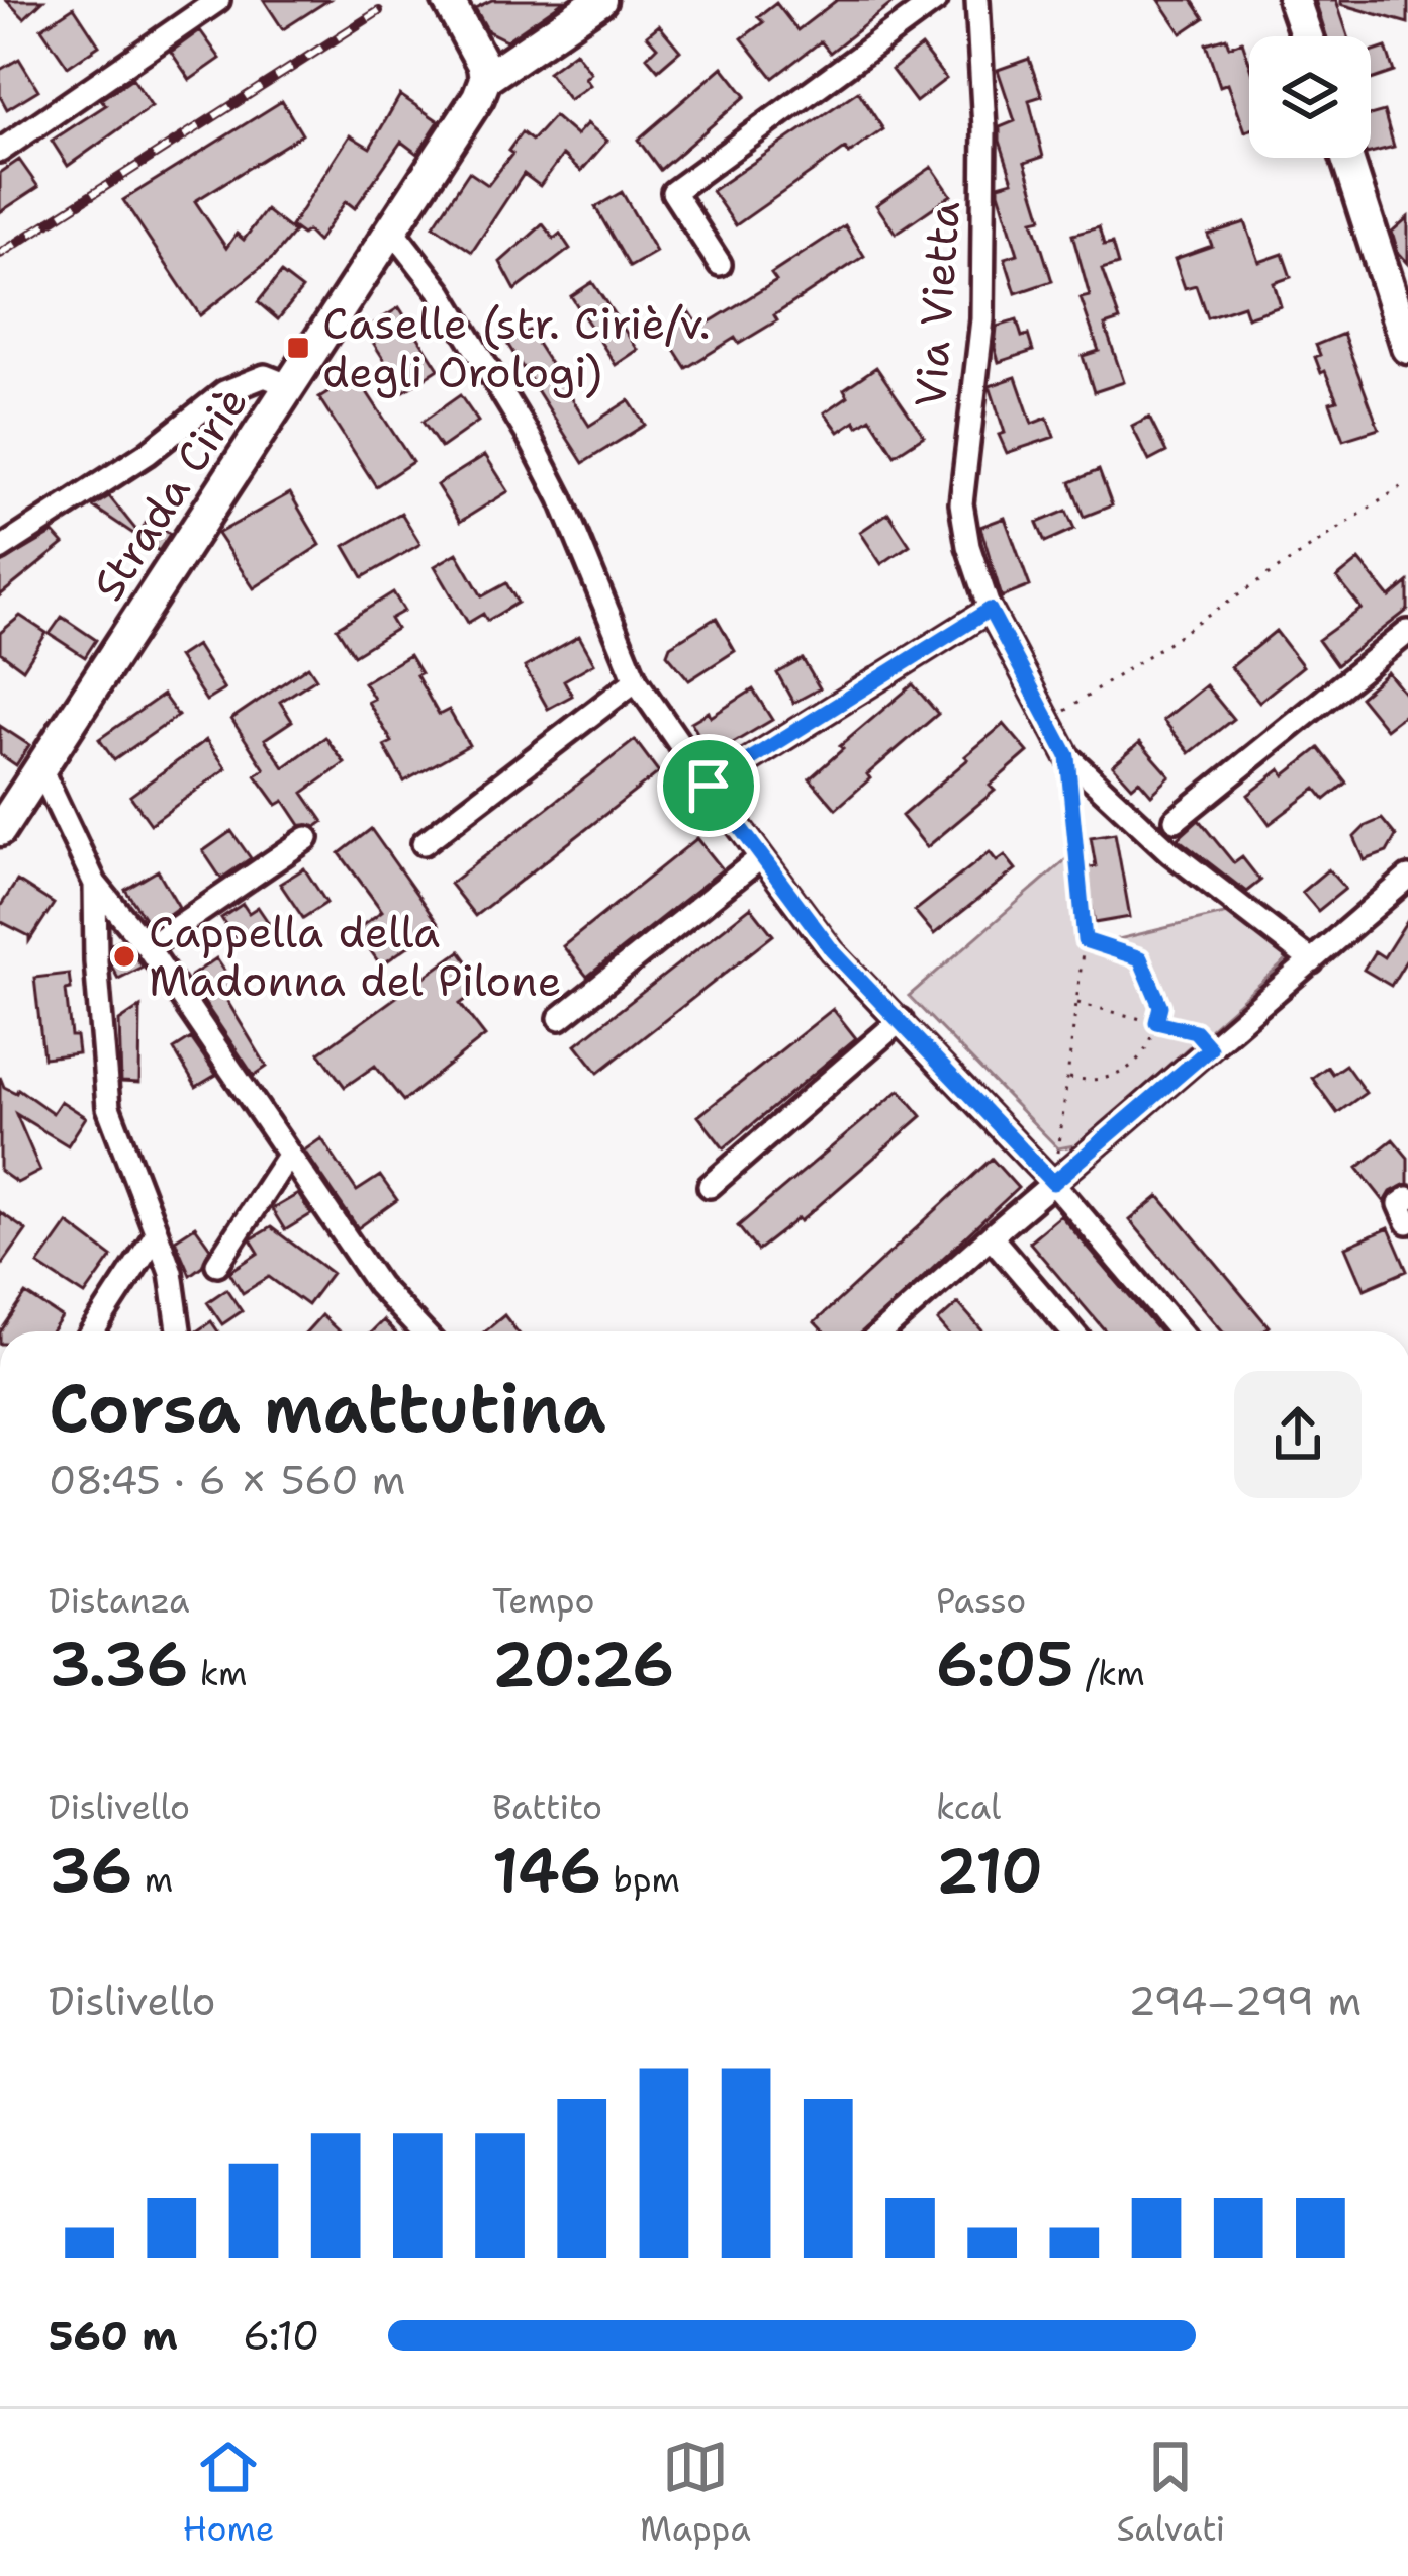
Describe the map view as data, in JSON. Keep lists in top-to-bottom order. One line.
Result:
{"streets":{"street":["Via Vietta","Strada Ciriè"]},"places":{"transit":["Caselle (str. Ciriè/v. degli Orologi)"],"other":["Cappella della Madonna del Pilone"]},"page":{"heading":["Corsa mattutina","08:45 · 6 × 560 m"],"stats":[["Distanza","3.36 km"],["Tempo","20:26"],["Passo","6:05 /km"],["Dislivello","36 m"],["Battito","146 bpm"],["kcal","210"]],"chart":["Dislivello","294–299 m"],"list":[{"name":"560 m","note":"6:10"}],"tabs":["Home","Mappa","Salvati"]}}
